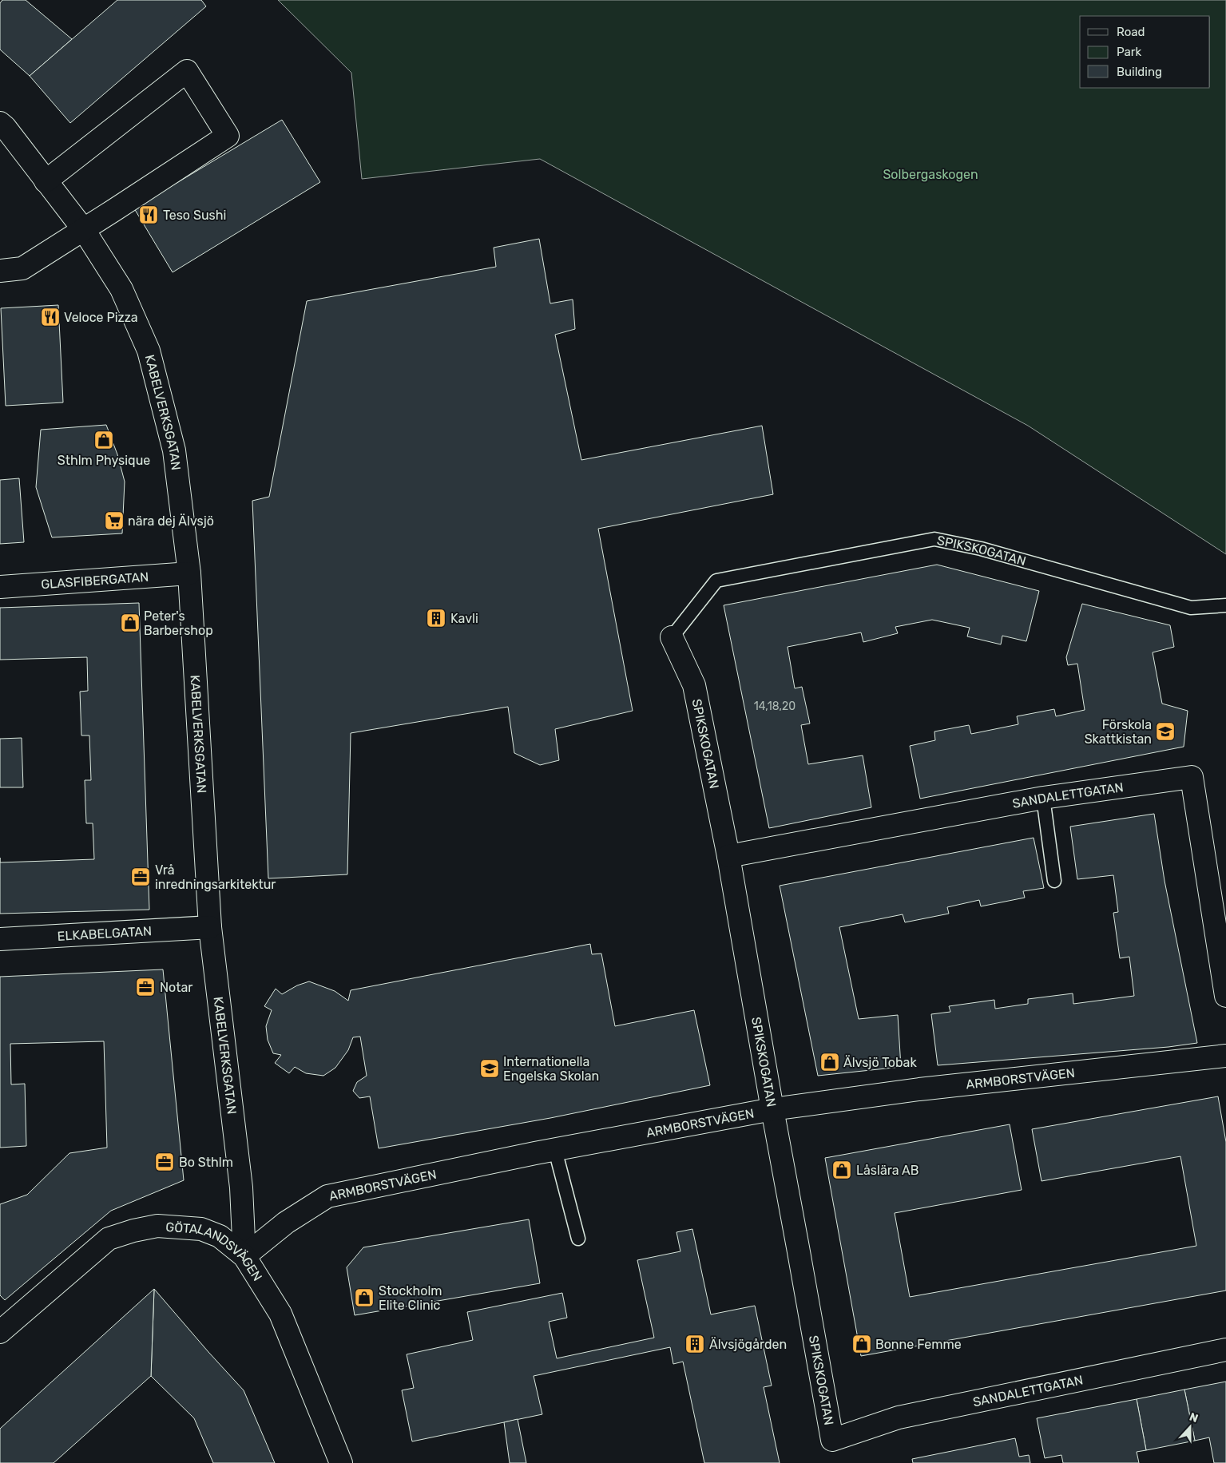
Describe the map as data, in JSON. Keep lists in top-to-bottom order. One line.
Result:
{"streets":{"street":["KABELVERKSGATAN","SPIKSKOGATAN","GLASFIBERGATAN","SANDALETTGATAN","ELKABELGATAN","ARMBORSTVÄGEN","GÖTALANDSVÄGEN"]},"crossings":[["KABELVERKSGATAN","GLASFIBERGATAN"],["KABELVERKSGATAN","ELKABELGATAN"],["KABELVERKSGATAN","ARMBORSTVÄGEN"],["KABELVERKSGATAN","GÖTALANDSVÄGEN"],["SPIKSKOGATAN","SANDALETTGATAN"],["SPIKSKOGATAN","ARMBORSTVÄGEN"],["ARMBORSTVÄGEN","GÖTALANDSVÄGEN"]],"parks":["Solbergaskogen"],"places":{"restaurant":["Teso Sushi","Veloce Pizza"],"shop":["Sthlm Physique","Peter's Barbershop","Älvsjö Tobak","Låslära AB","Stockholm Elite Clinic","Bonne Femme"],"supermarket":["nära dej Älvsjö"],"building":["Kavli","Älvsjögården"],"school or university":["Förskola Skattkistan","Internationella Engelska Skolan"],"office":["Vrå inredningsarkitektur","Notar","Bo Sthlm"]},"house_numbers":["14,18,20"],"legend":["Road","Park","Building"],"north":"top"}
